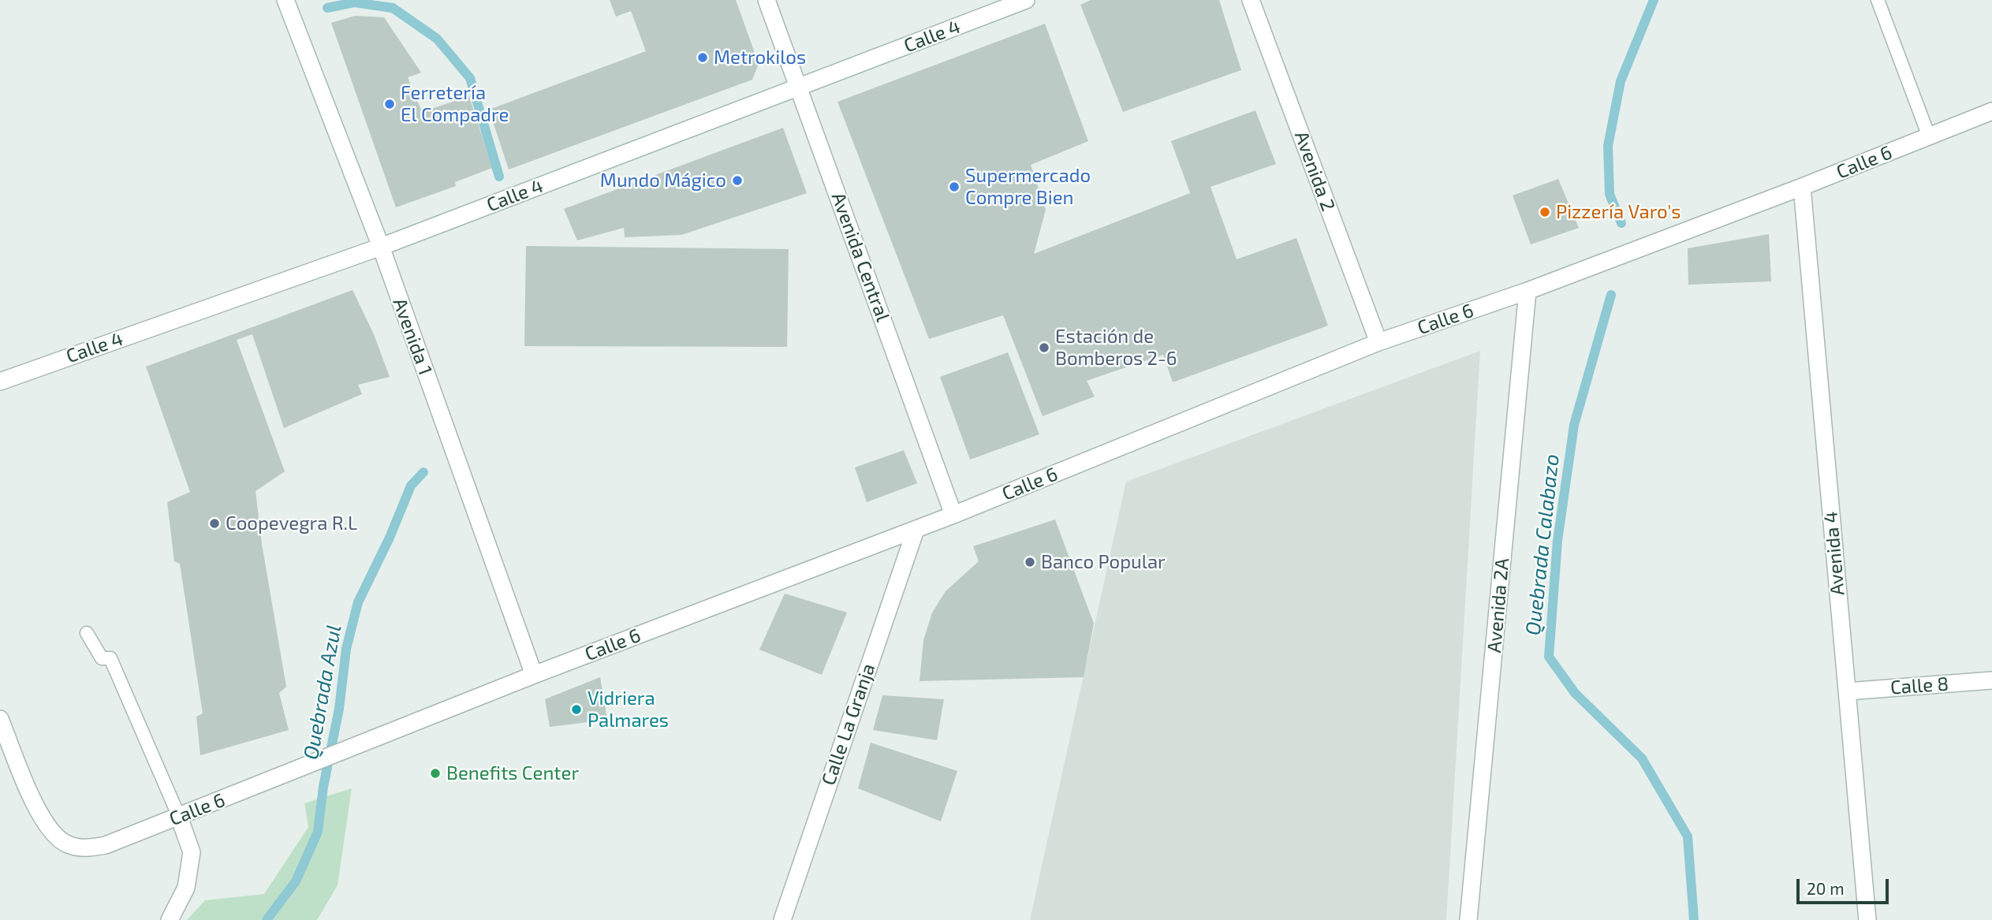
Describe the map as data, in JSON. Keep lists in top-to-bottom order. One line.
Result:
{"streets":{"street":["Calle 4","Calle 6","Avenida 2","Avenida Central","Avenida 1","Avenida 4","Avenida 2A","Calle 8","Calle La Granja"]},"crossings":[["Calle 4","Avenida Central"],["Calle 4","Avenida 1"],["Calle 6","Avenida 2"],["Calle 6","Avenida Central"],["Calle 6","Avenida 1"],["Calle 6","Avenida 4"],["Calle 6","Avenida 2A"],["Calle 6","Calle La Granja"],["Avenida 4","Calle 8"]],"water":["Quebrada Calabazo","Quebrada Azul"],"places":["Metrokilos","Ferretería El Compadre","Mundo Mágico","Supermercado Compre Bien","Pizzería Varo's","Estación de Bomberos 2-6","Coopevegra R.L","Banco Popular","Vidriera Palmares","Benefits Center"],"scale_bar":"20 m"}
